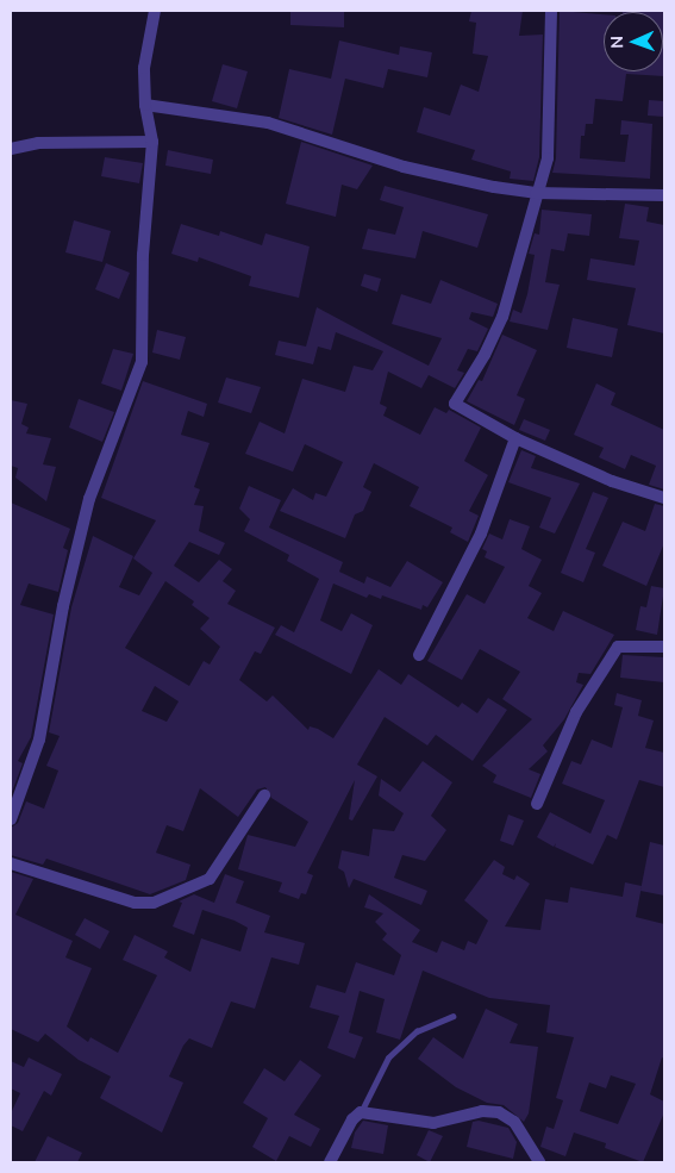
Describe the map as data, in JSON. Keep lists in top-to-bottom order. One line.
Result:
{"north":"left"}
